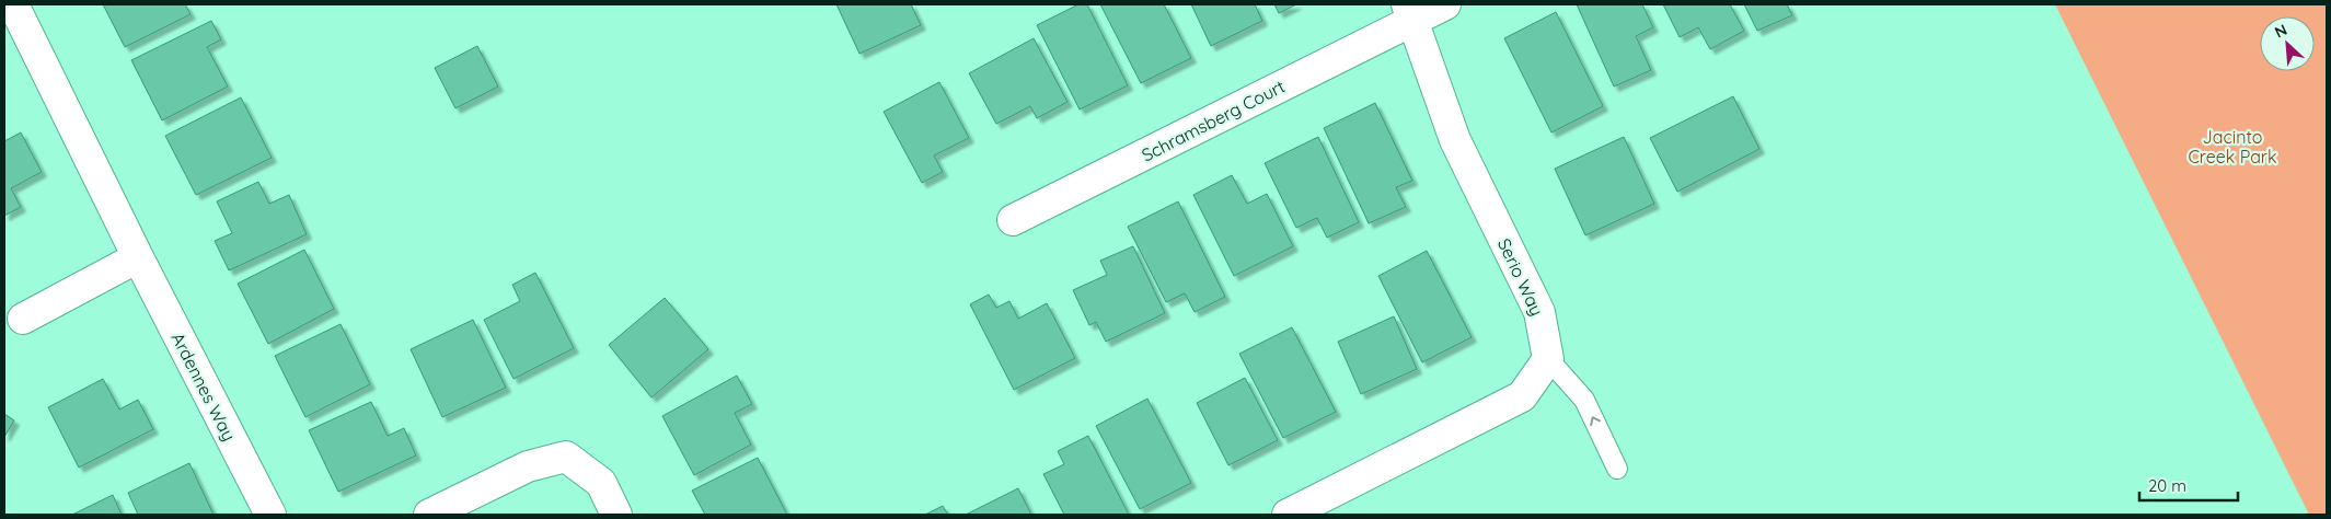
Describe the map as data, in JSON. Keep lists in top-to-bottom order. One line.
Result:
{"streets":{"street":["Schramsberg Court","Serio Way","Ardennes Way"]},"crossings":[["Schramsberg Court","Serio Way"]],"parks":["Jacinto Creek Park"],"scale_bar":"20 m","north":"top left"}
